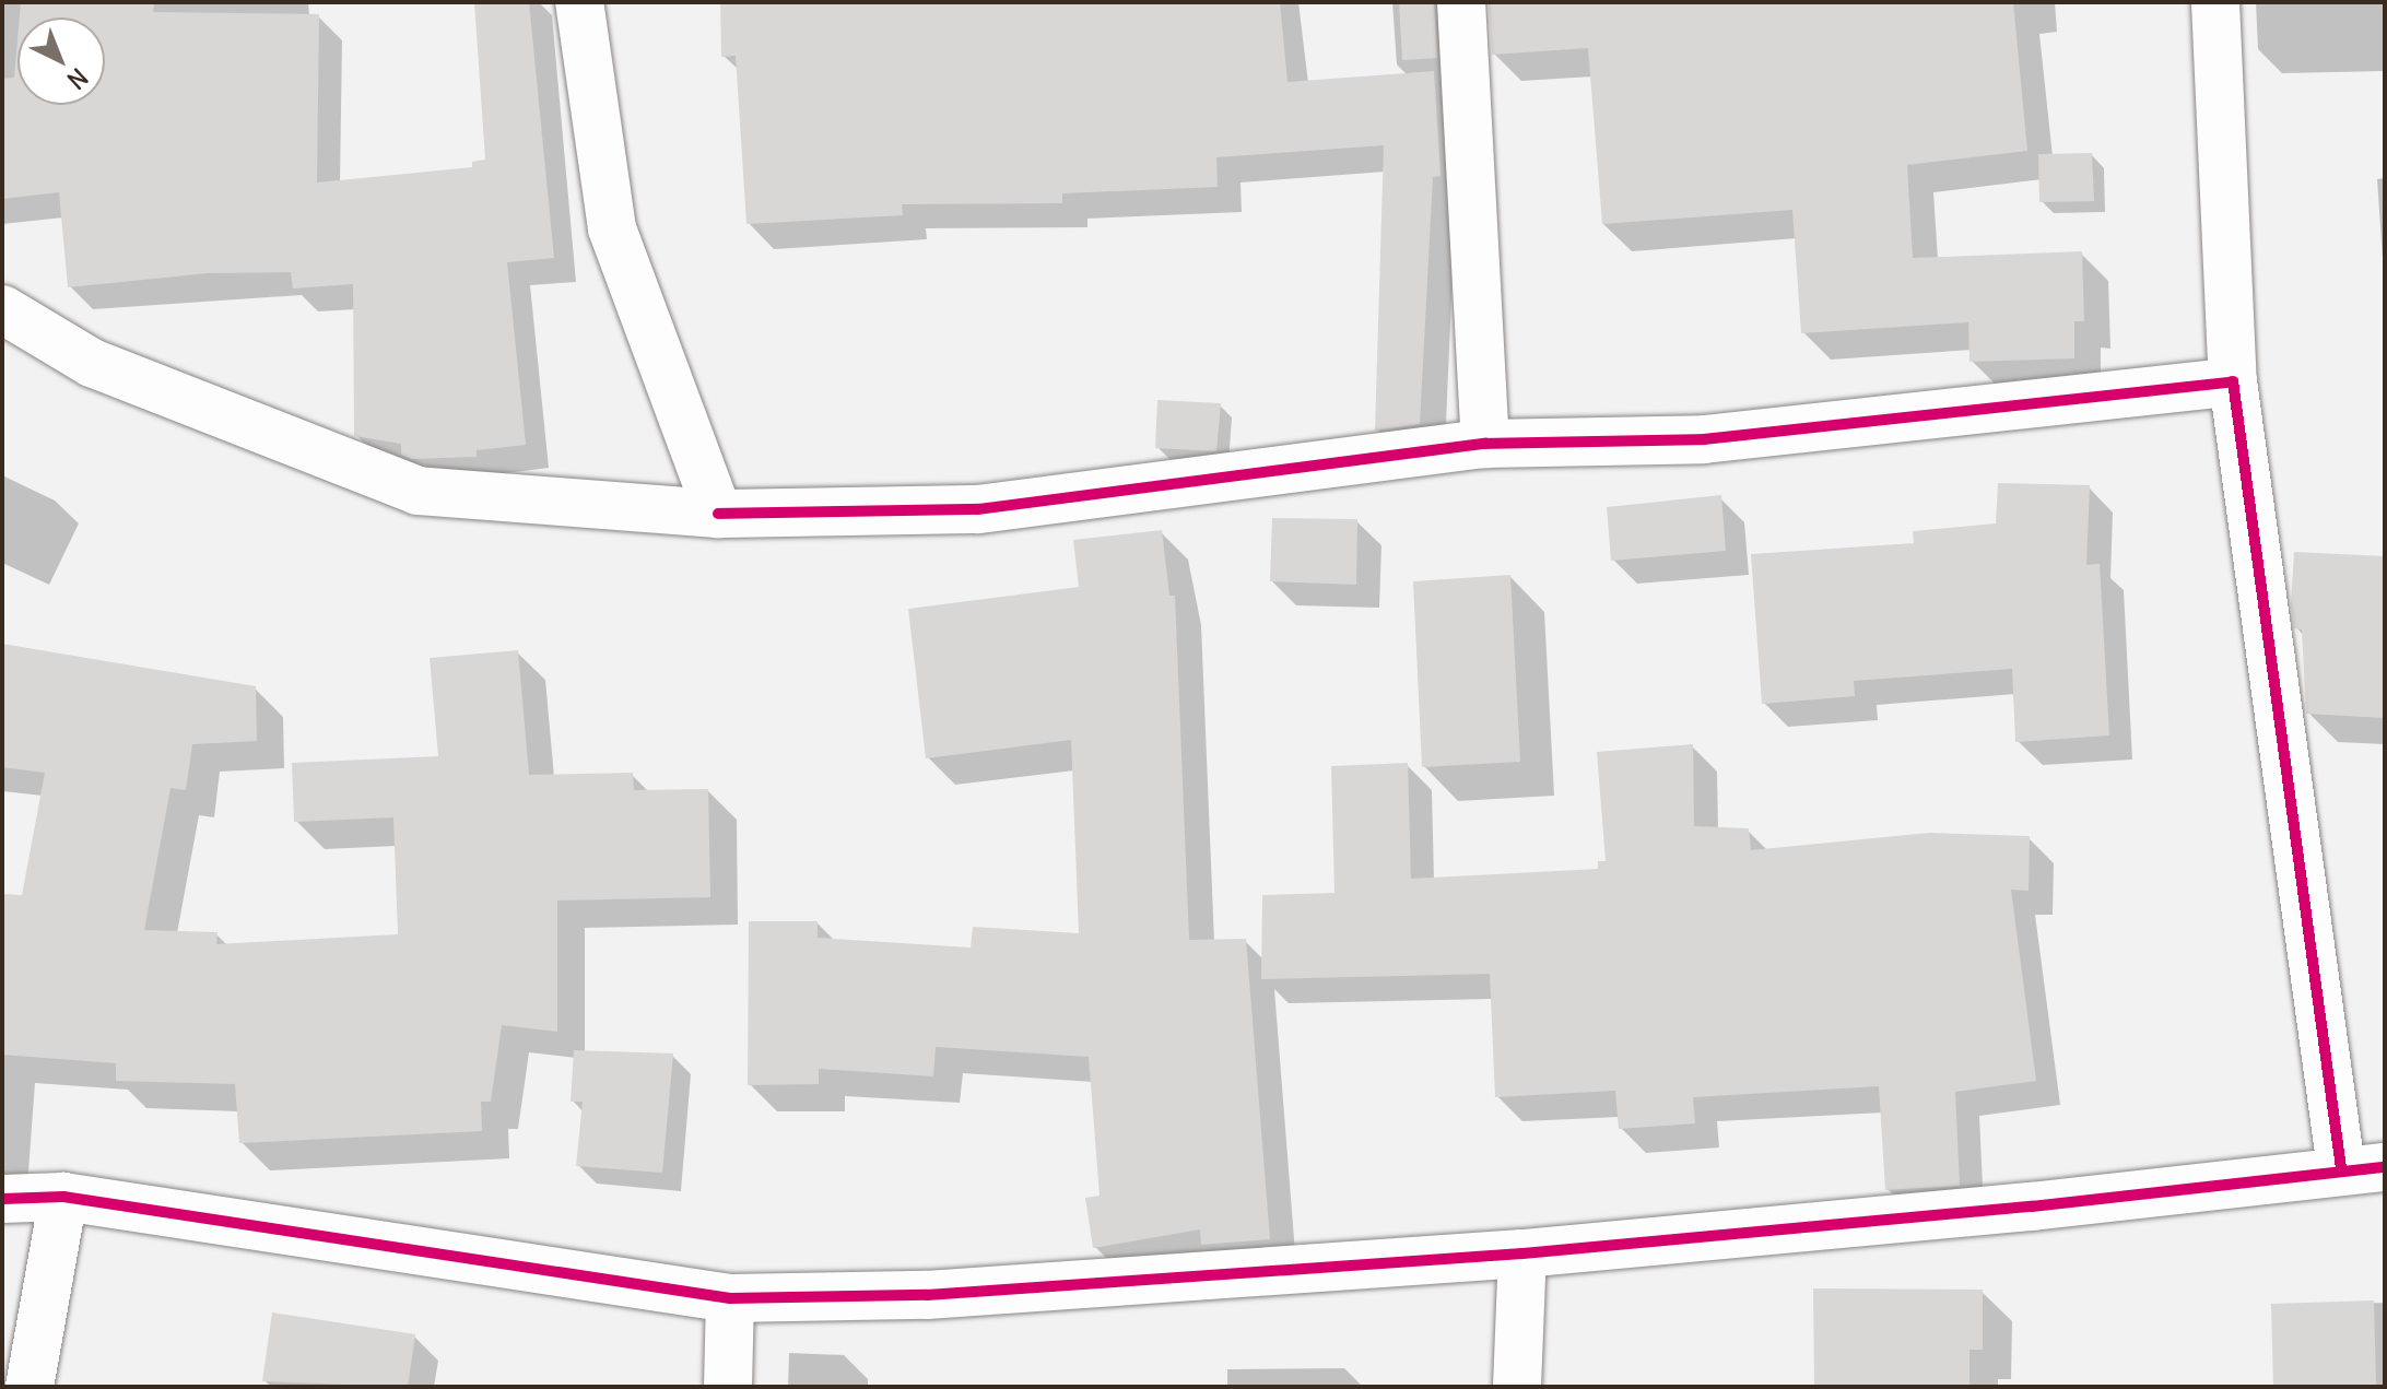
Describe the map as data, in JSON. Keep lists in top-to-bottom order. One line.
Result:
{"north":"bottom right"}
